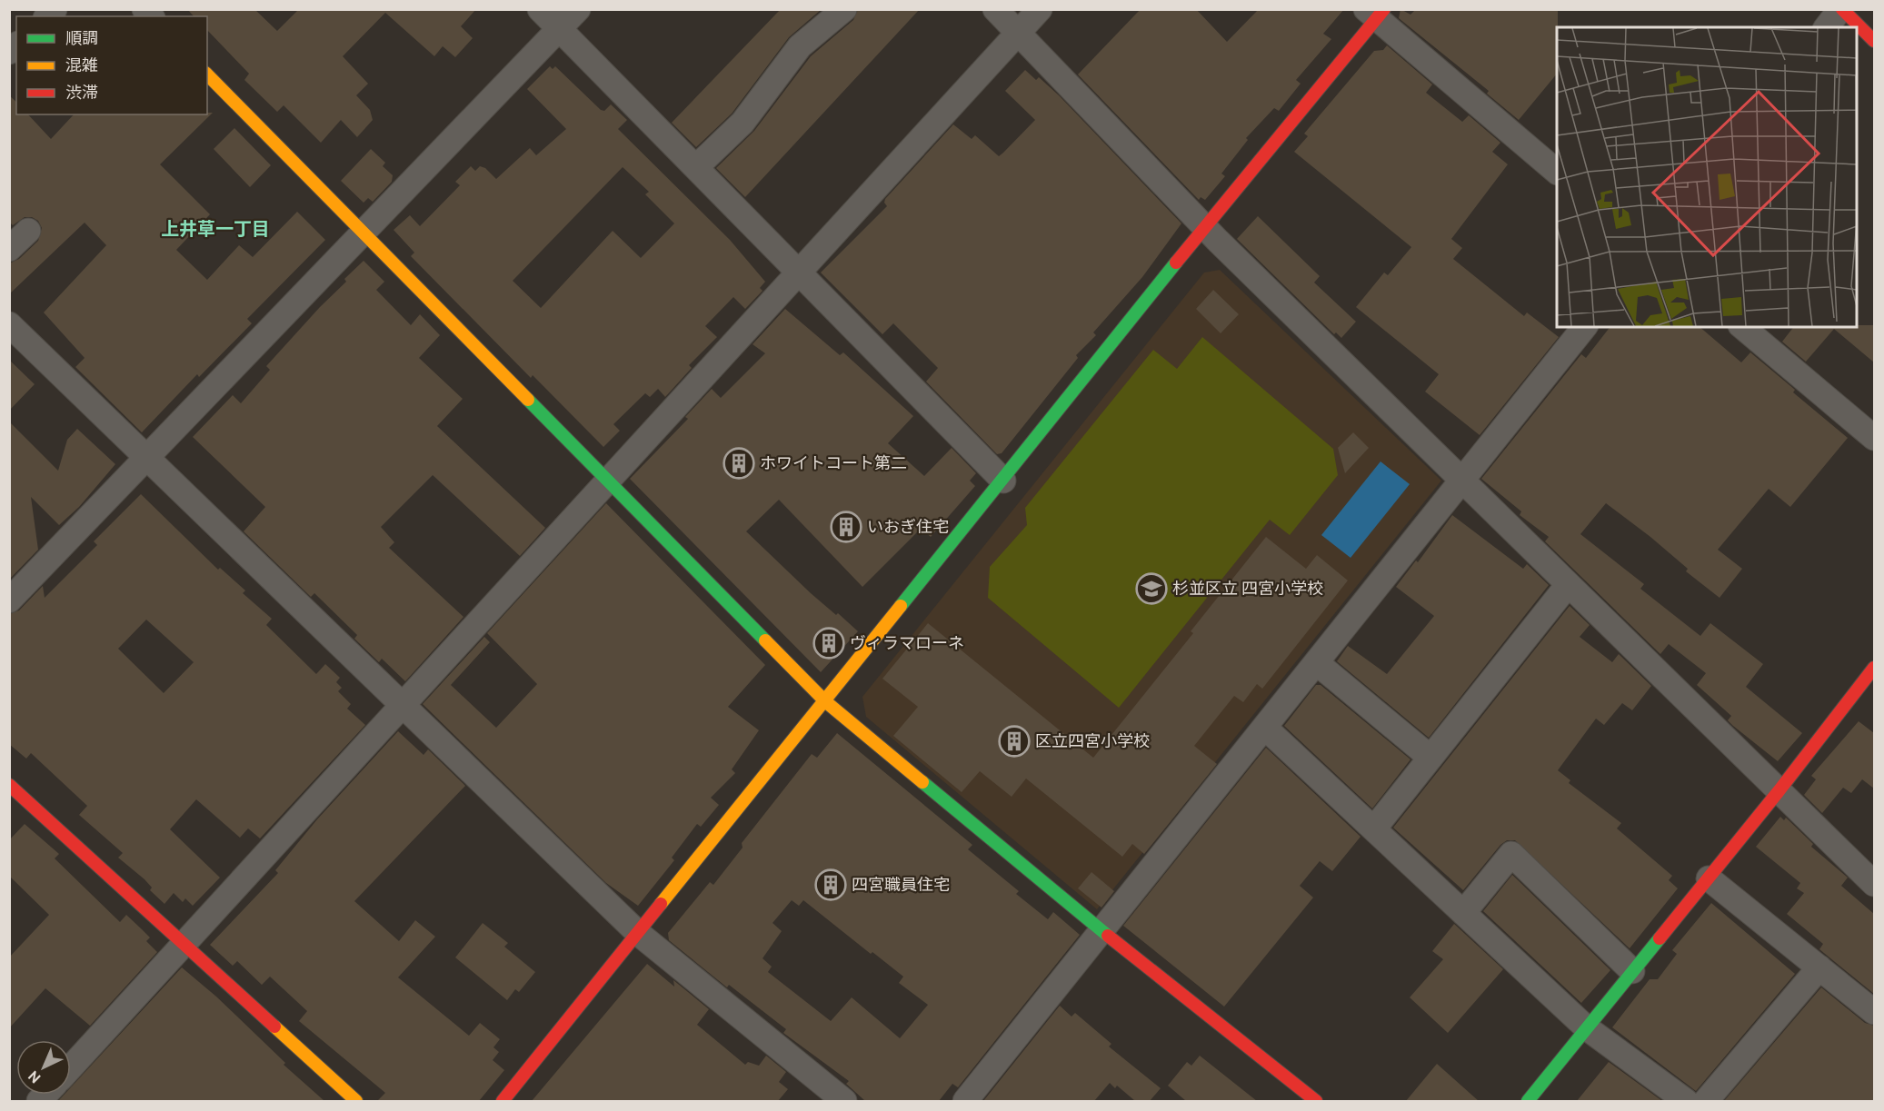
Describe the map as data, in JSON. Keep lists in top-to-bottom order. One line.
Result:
{"districts":["上井草一丁目"],"places":{"building":["ホワイトコート第二","いおぎ住宅","ヴィラマローネ","区立四宮小学校","四宮職員住宅"],"school or university":["杉並区立 四宮小学校"]},"legend":["順調","混雑","渋滞"],"north":"bottom left"}
